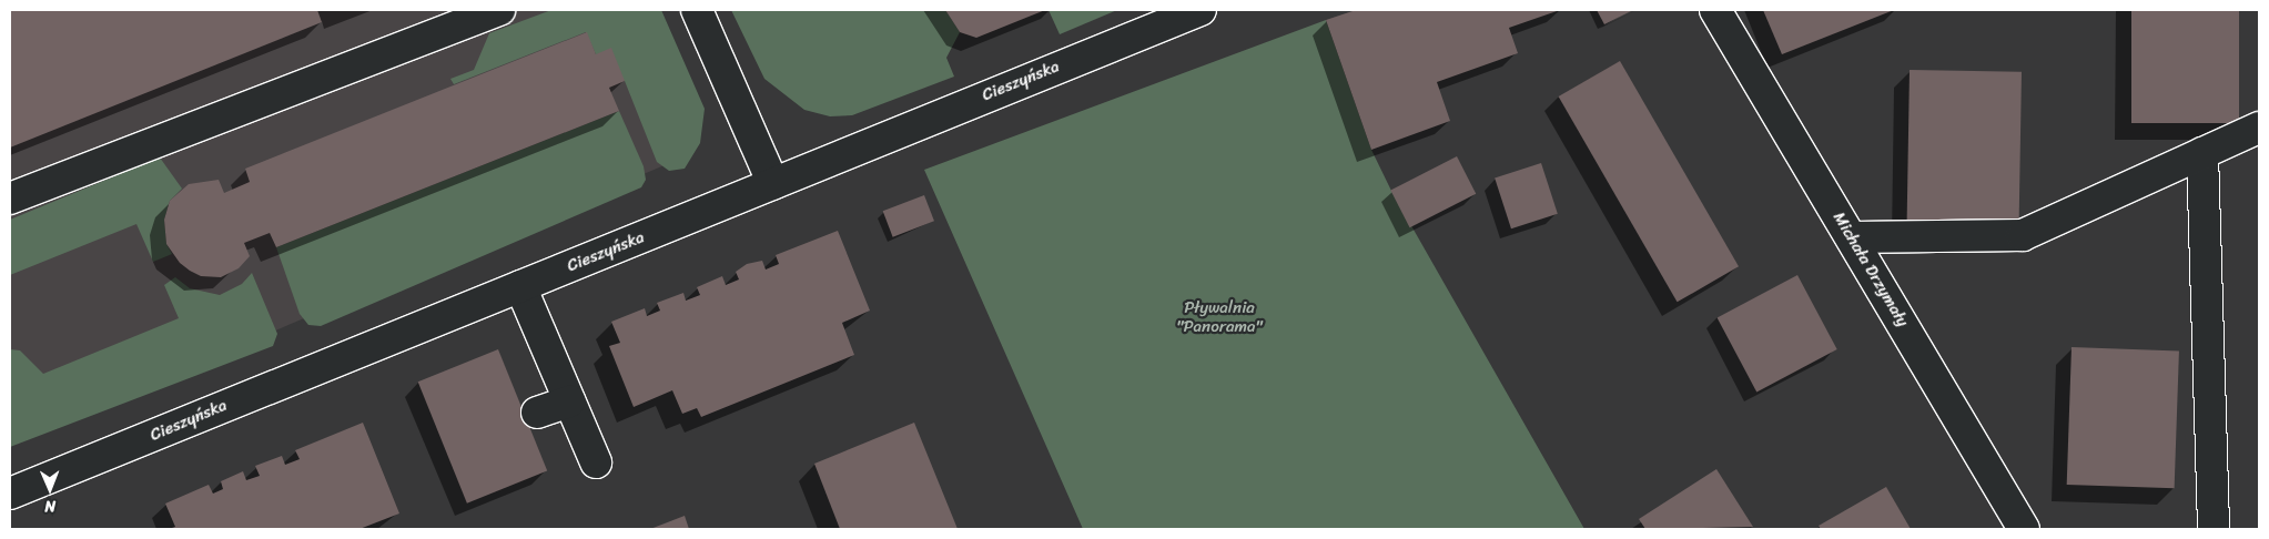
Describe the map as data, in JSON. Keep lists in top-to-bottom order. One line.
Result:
{"streets":{"street":["Cieszyńska","Michała Drzymały"]},"parks":["Pływalnia \"Panorama\""],"north":"bottom"}
